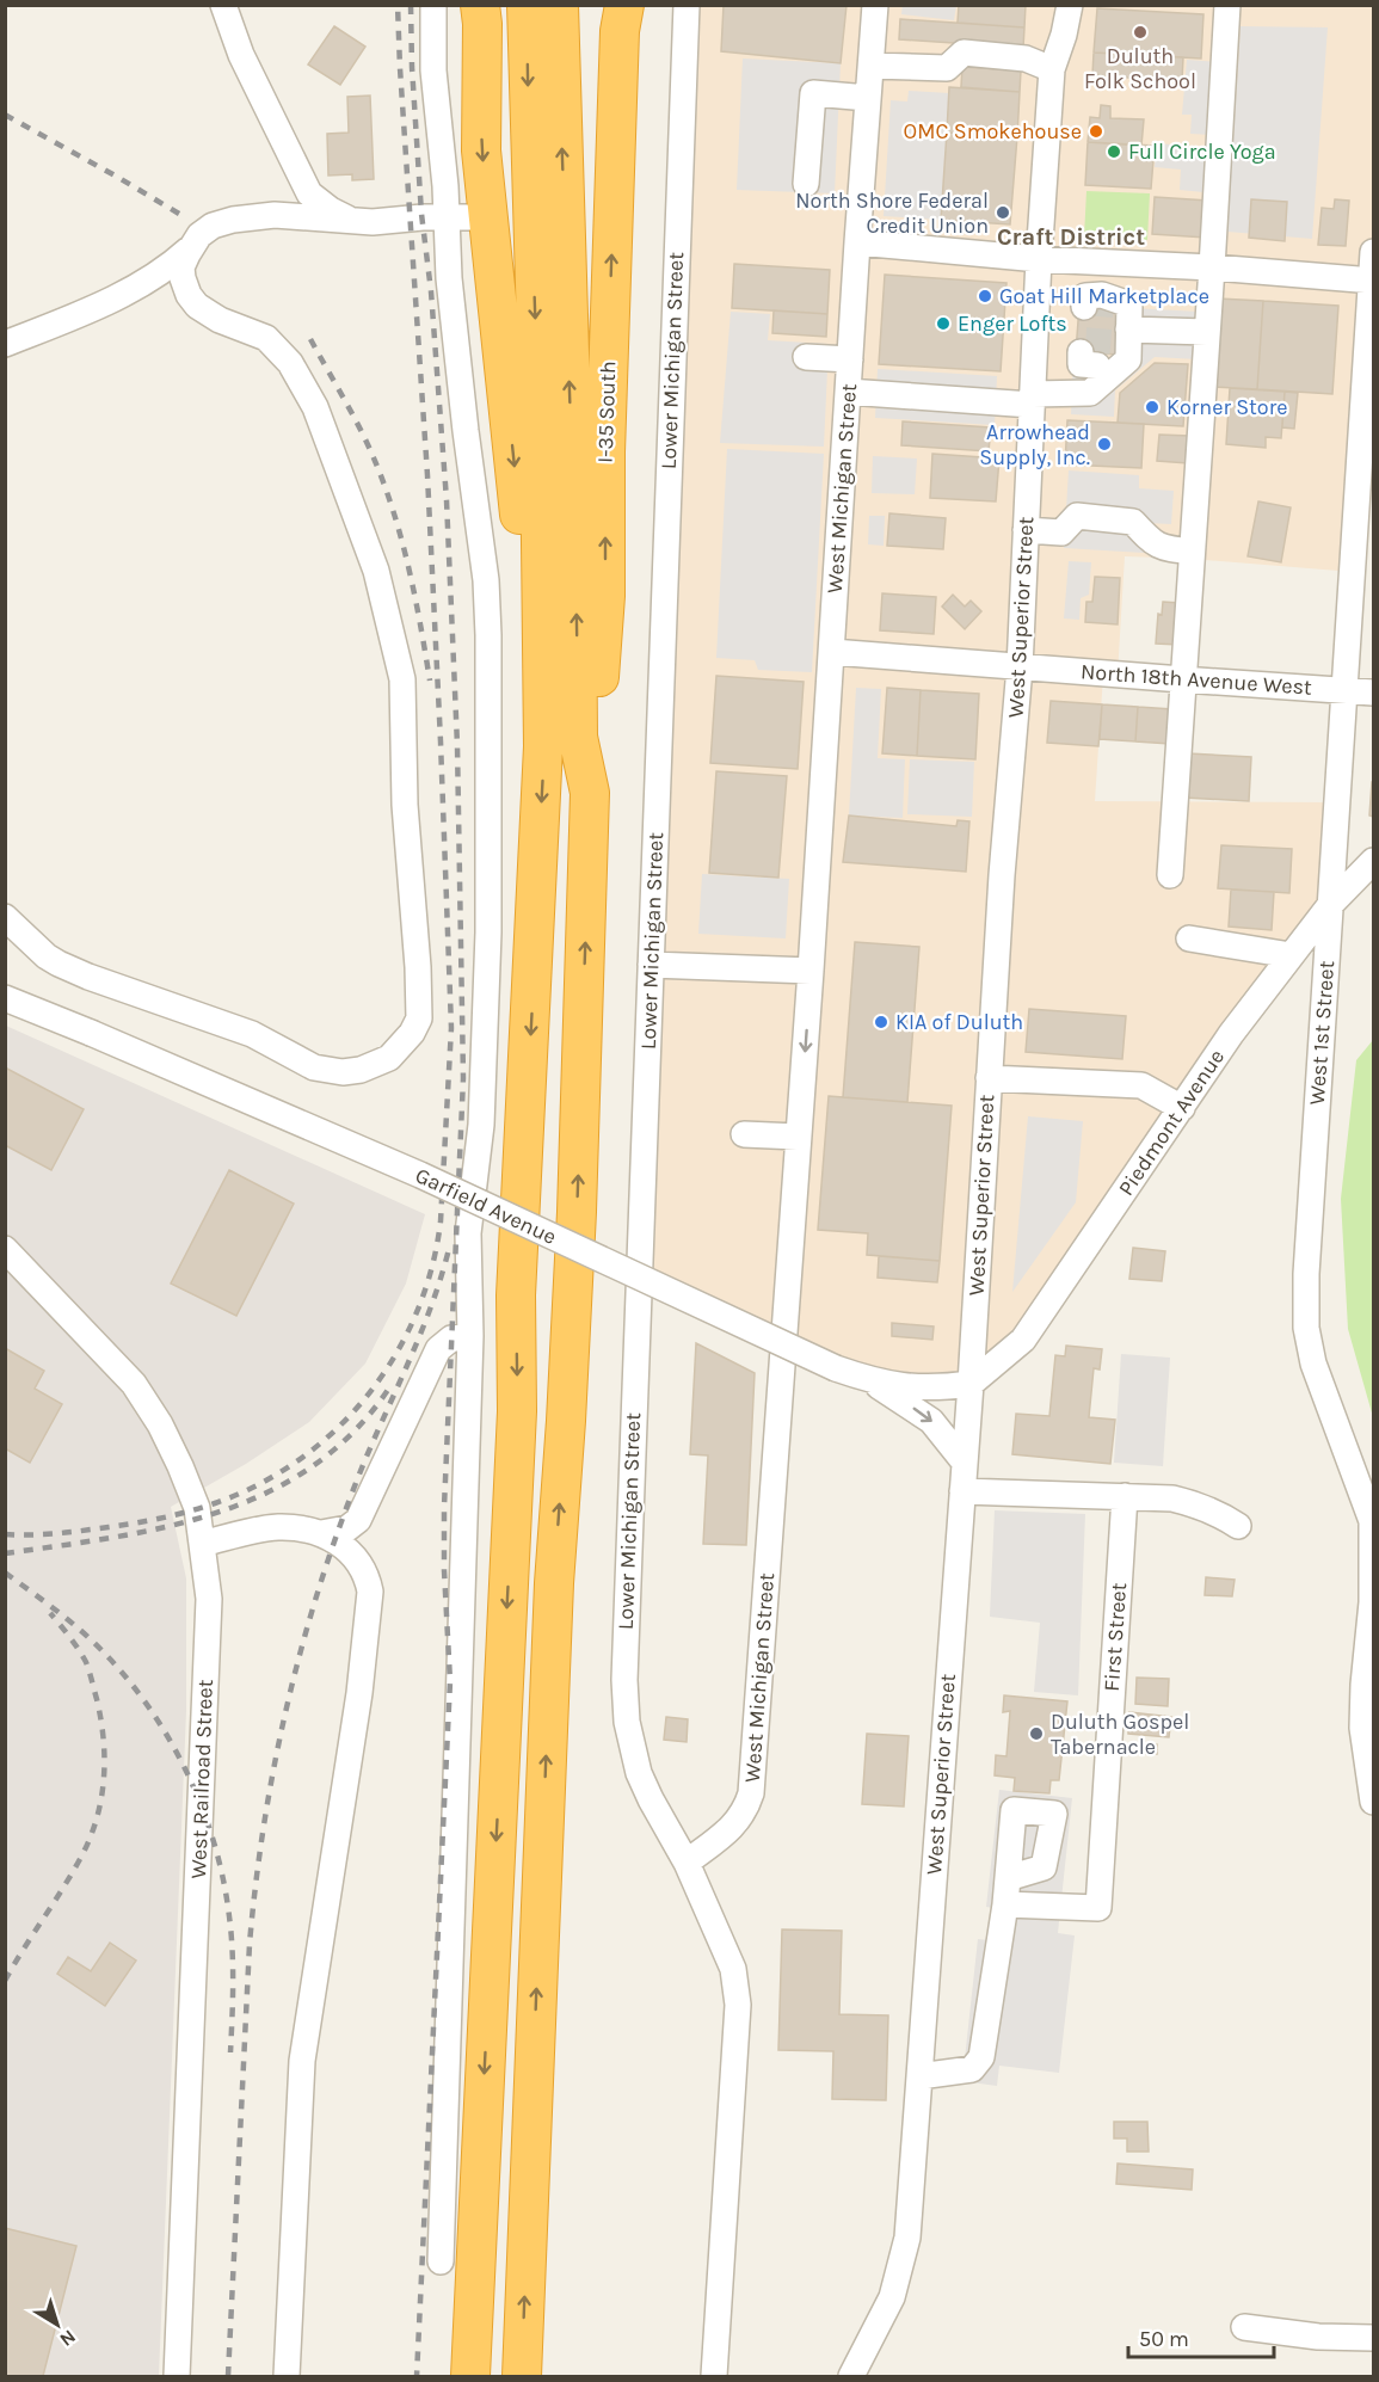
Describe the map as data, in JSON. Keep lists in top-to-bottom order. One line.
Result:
{"streets":{"highway":["I-35 South"],"street":["Lower Michigan Street","West Michigan Street","West Superior Street","North 18th Avenue West","West 1st Street","Piedmont Avenue","Garfield Avenue","First Street","West Railroad Street"]},"crossings":[["Lower Michigan Street","West Michigan Street"],["West Michigan Street","North 18th Avenue West"],["West Superior Street","North 18th Avenue West"],["West Superior Street","Piedmont Avenue"],["West Superior Street","Garfield Avenue"],["North 18th Avenue West","West 1st Street"],["West 1st Street","Piedmont Avenue"],["Piedmont Avenue","Garfield Avenue"]],"districts":["Craft District"],"places":["Duluth Folk School","OMC Smokehouse","Full Circle Yoga","North Shore Federal Credit Union","Goat Hill Marketplace","Enger Lofts","Korner Store","Arrowhead Supply, Inc.","KIA of Duluth","Duluth Gospel Tabernacle"],"scale_bar":"50 m","north":"bottom right"}
